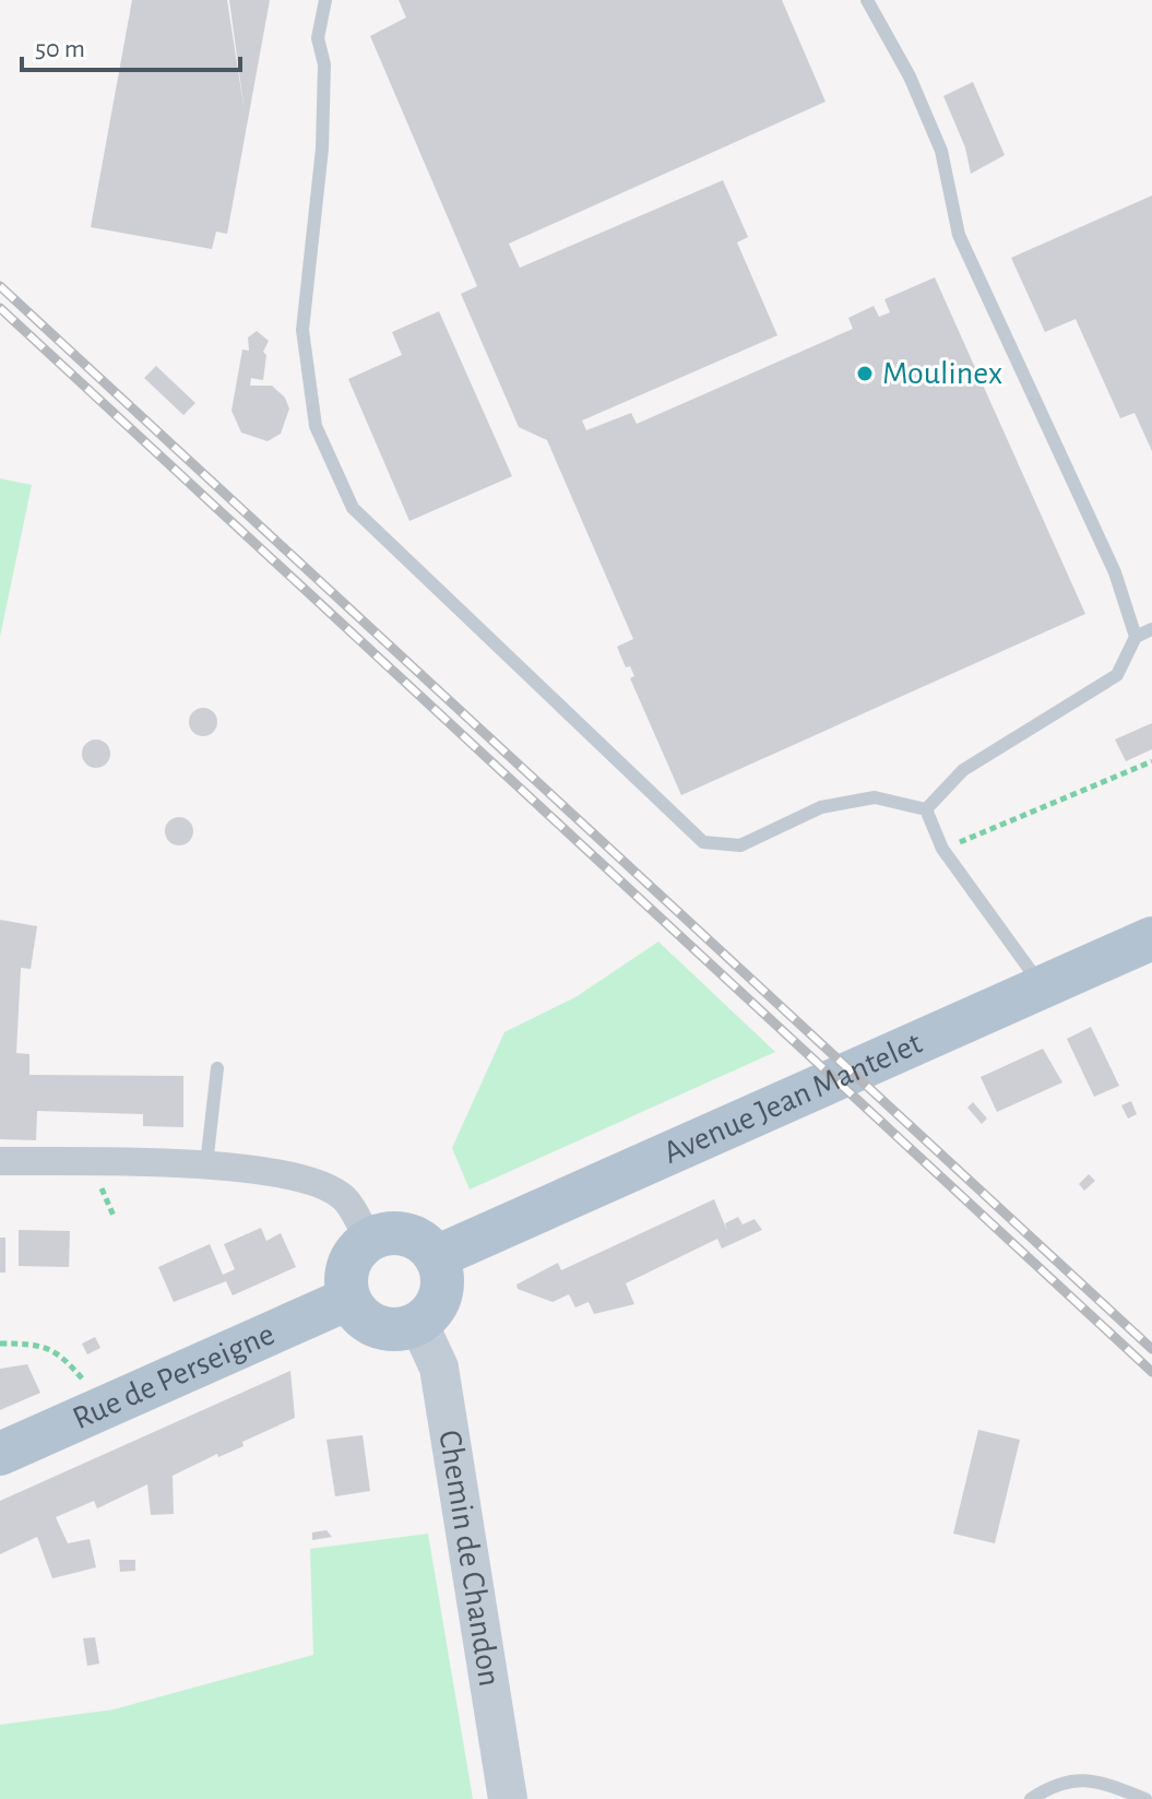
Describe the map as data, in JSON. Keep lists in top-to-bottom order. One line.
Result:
{"streets":{"main road":["Avenue Jean Mantelet","Rue de Perseigne"],"street":["Chemin de Chandon"]},"crossings":[["Avenue Jean Mantelet","Rue de Perseigne"],["Avenue Jean Mantelet","Chemin de Chandon"],["Rue de Perseigne","Chemin de Chandon"]],"places":["Moulinex"],"scale_bar":"50 m"}
